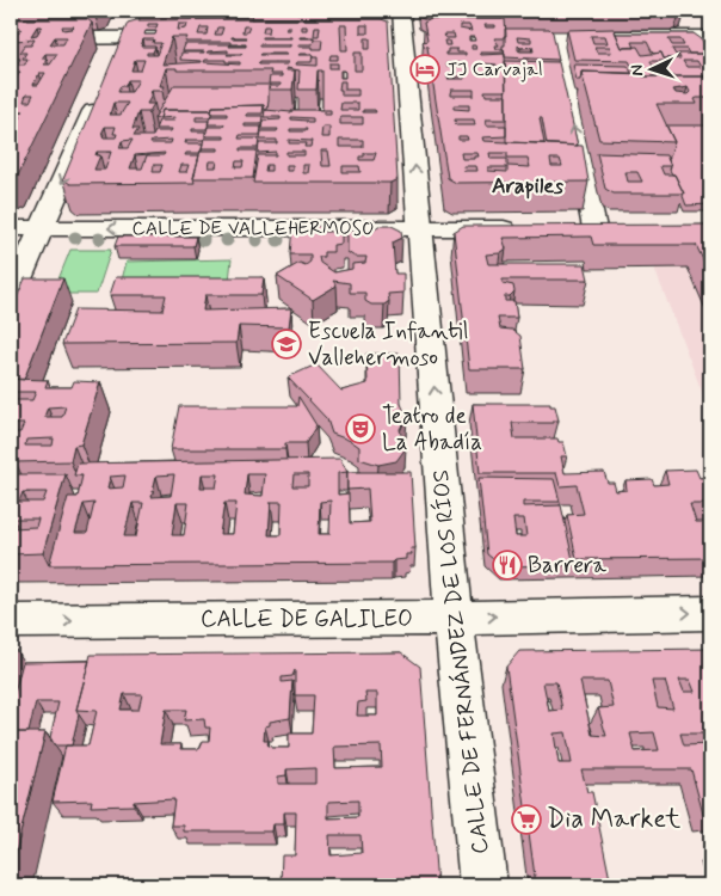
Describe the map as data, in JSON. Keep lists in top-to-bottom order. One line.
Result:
{"streets":{"street":["CALLE DE VALLEHERMOSO","CALLE DE GALILEO","CALLE DE FERNÁNDEZ DE LOS RÍOS"]},"crossings":[["CALLE DE VALLEHERMOSO","CALLE DE FERNÁNDEZ DE LOS RÍOS"],["CALLE DE GALILEO","CALLE DE FERNÁNDEZ DE LOS RÍOS"]],"one_way":["CALLE DE GALILEO"],"districts":["Arapiles"],"places":{"hotel":["JJ Carvajal"],"school or university":["Escuela Infantil Vallehermoso"],"theatre":["Teatro de La Abadía"],"restaurant":["Barrera"],"supermarket":["Dia Market"]},"north":"left"}
